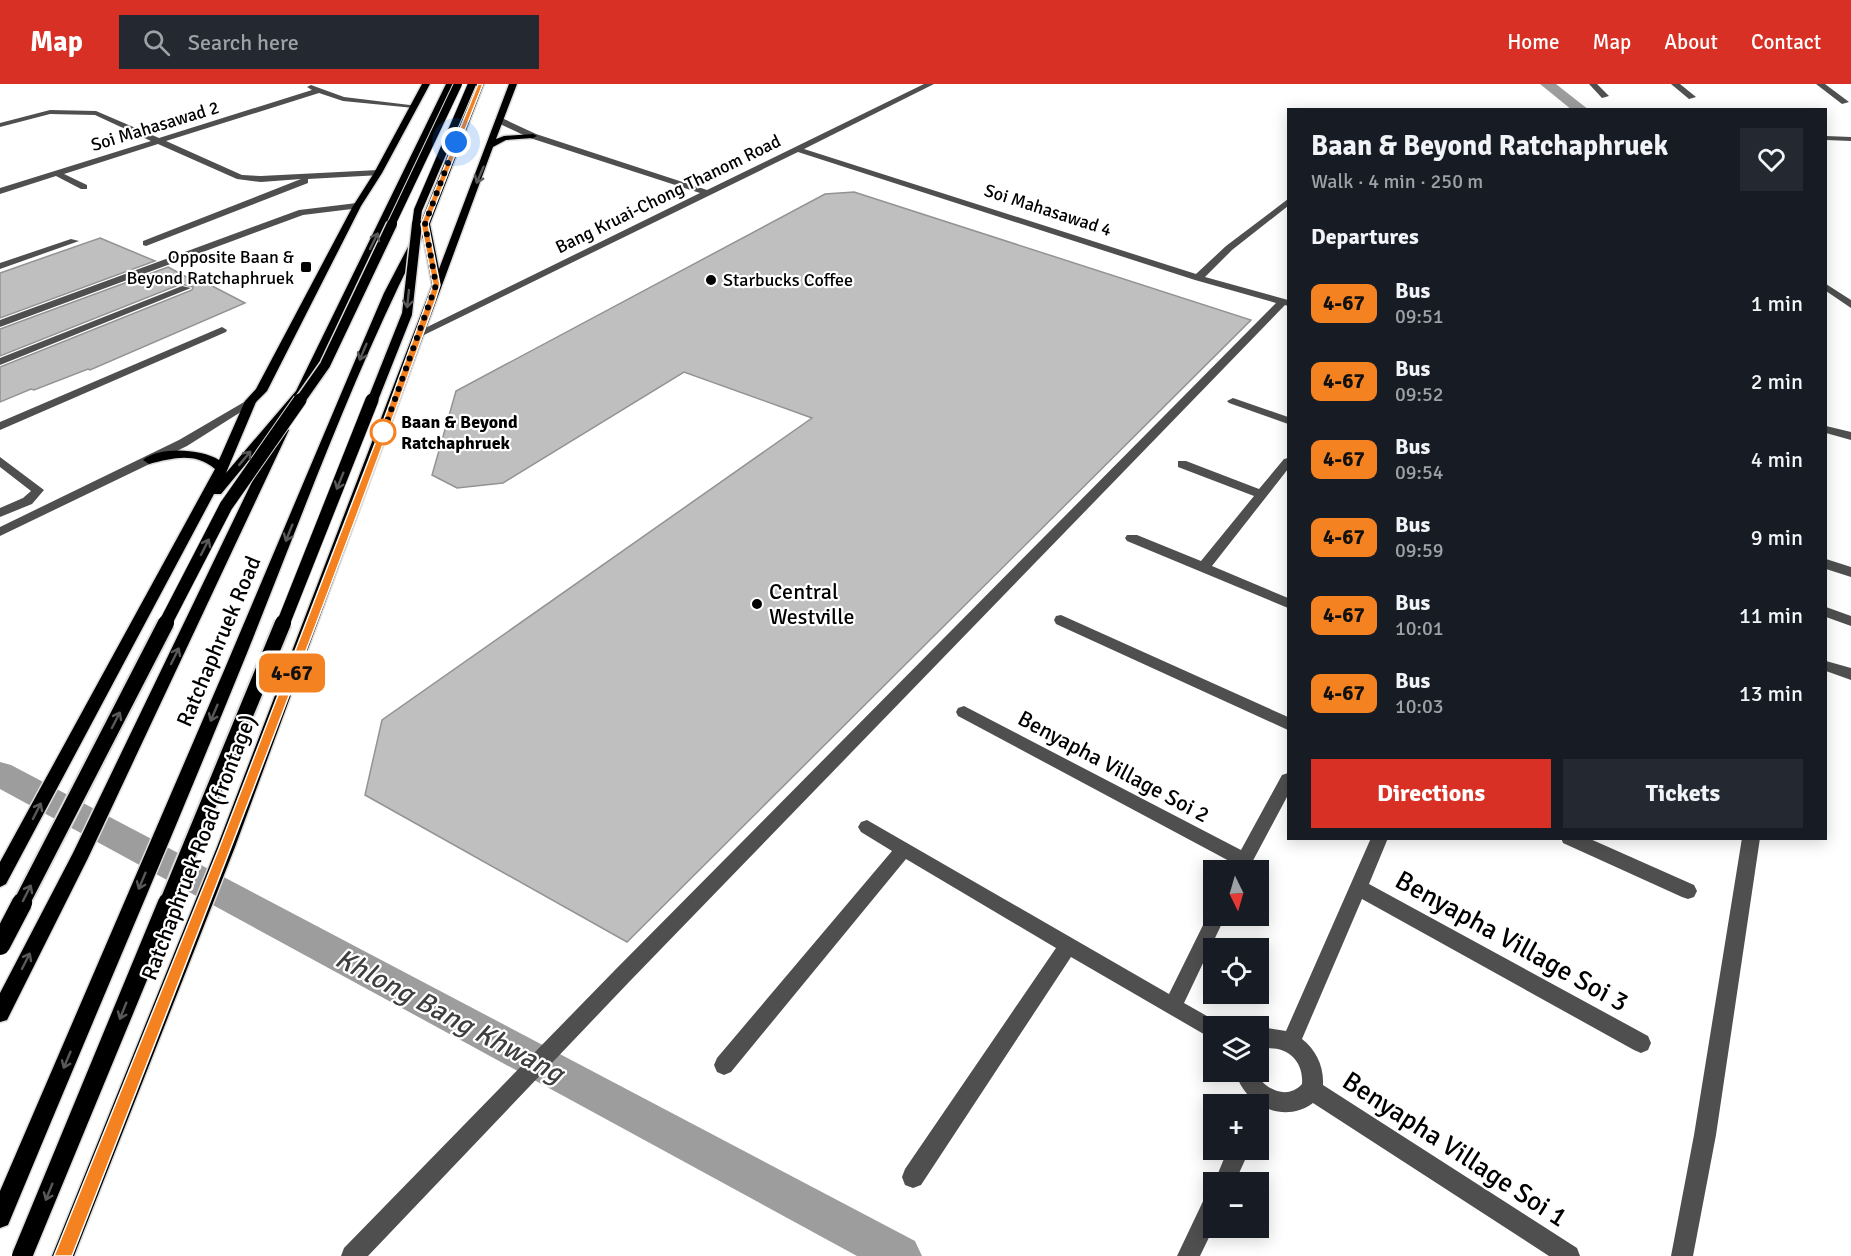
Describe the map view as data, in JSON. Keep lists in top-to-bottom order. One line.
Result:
{"streets":{"main road":["Ratchaphruek Road","Ratchaphruek Road (frontage)"],"street":["Soi Mahasawad 2","Bang Kruai-Chong Thanom Road","Soi Mahasawad 4","Benyapha Village Soi 2","Benyapha Village Soi 3","Benyapha Village Soi 1"]},"crossings":[["Bang Kruai-Chong Thanom Road","Soi Mahasawad 4"],["Bang Kruai-Chong Thanom Road","Ratchaphruek Road (frontage)"]],"water":["Khlong Bang Khwang"],"places":{"transit":["Opposite Baan & Beyond Ratchaphruek"],"other":["Starbucks Coffee","Baan & Beyond Ratchaphruek","Central Westville"]},"lines":["bus line 4-67"],"north":"bottom","page":{"header":"Map","search":"Search here","nav":["Home","Map","About","Contact"],"on_map":"4-67","heading":[["Baan & Beyond Ratchaphruek","Walk · 4 min · 250 m"],"Departures"],"list":[{"mark":"4-67","name":"Bus","note":"09:51","value":"1 min"},{"mark":"4-67","name":"Bus","note":"09:52","value":"2 min"},{"mark":"4-67","name":"Bus","note":"09:54","value":"4 min"},{"mark":"4-67","name":"Bus","note":"09:59","value":"9 min"},{"mark":"4-67","name":"Bus","note":"10:01","value":"11 min"},{"mark":"4-67","name":"Bus","note":"10:03","value":"13 min"}],"buttons":["Directions","Tickets"],"map_buttons":["+","−"]}}
